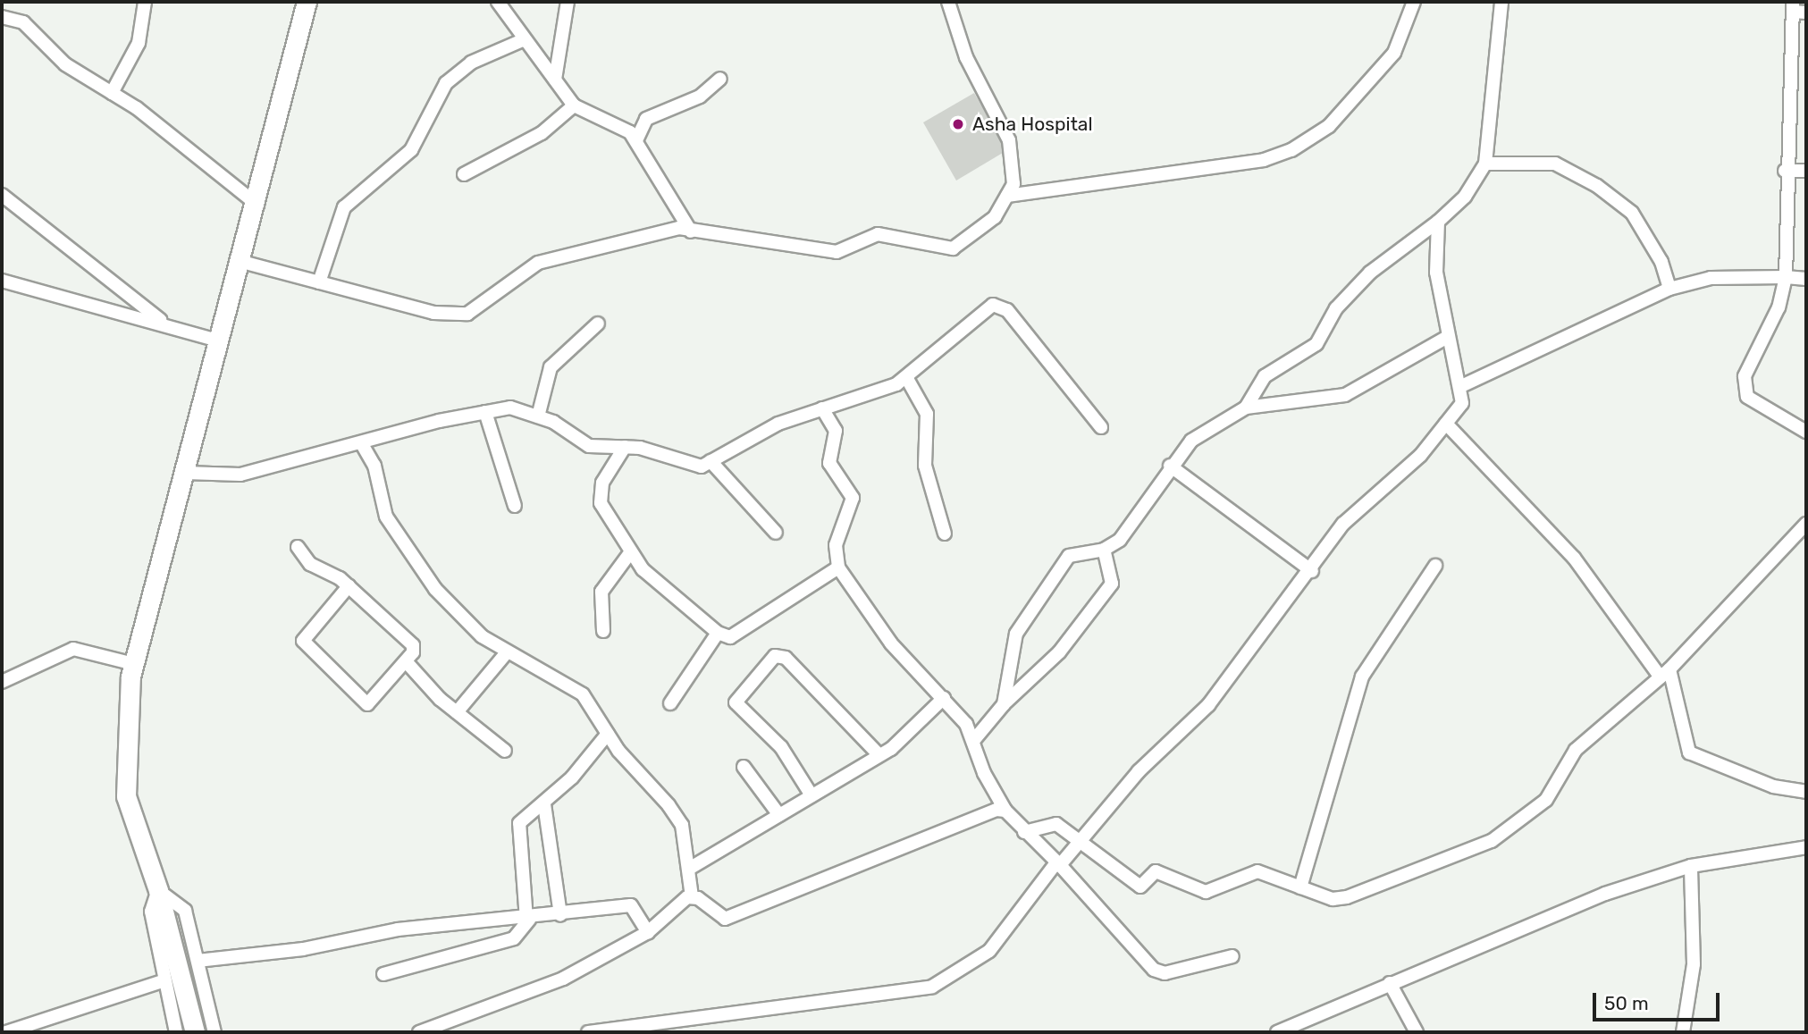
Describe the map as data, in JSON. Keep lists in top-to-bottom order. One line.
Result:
{"places":["Asha Hospital"],"scale_bar":"50 m"}
